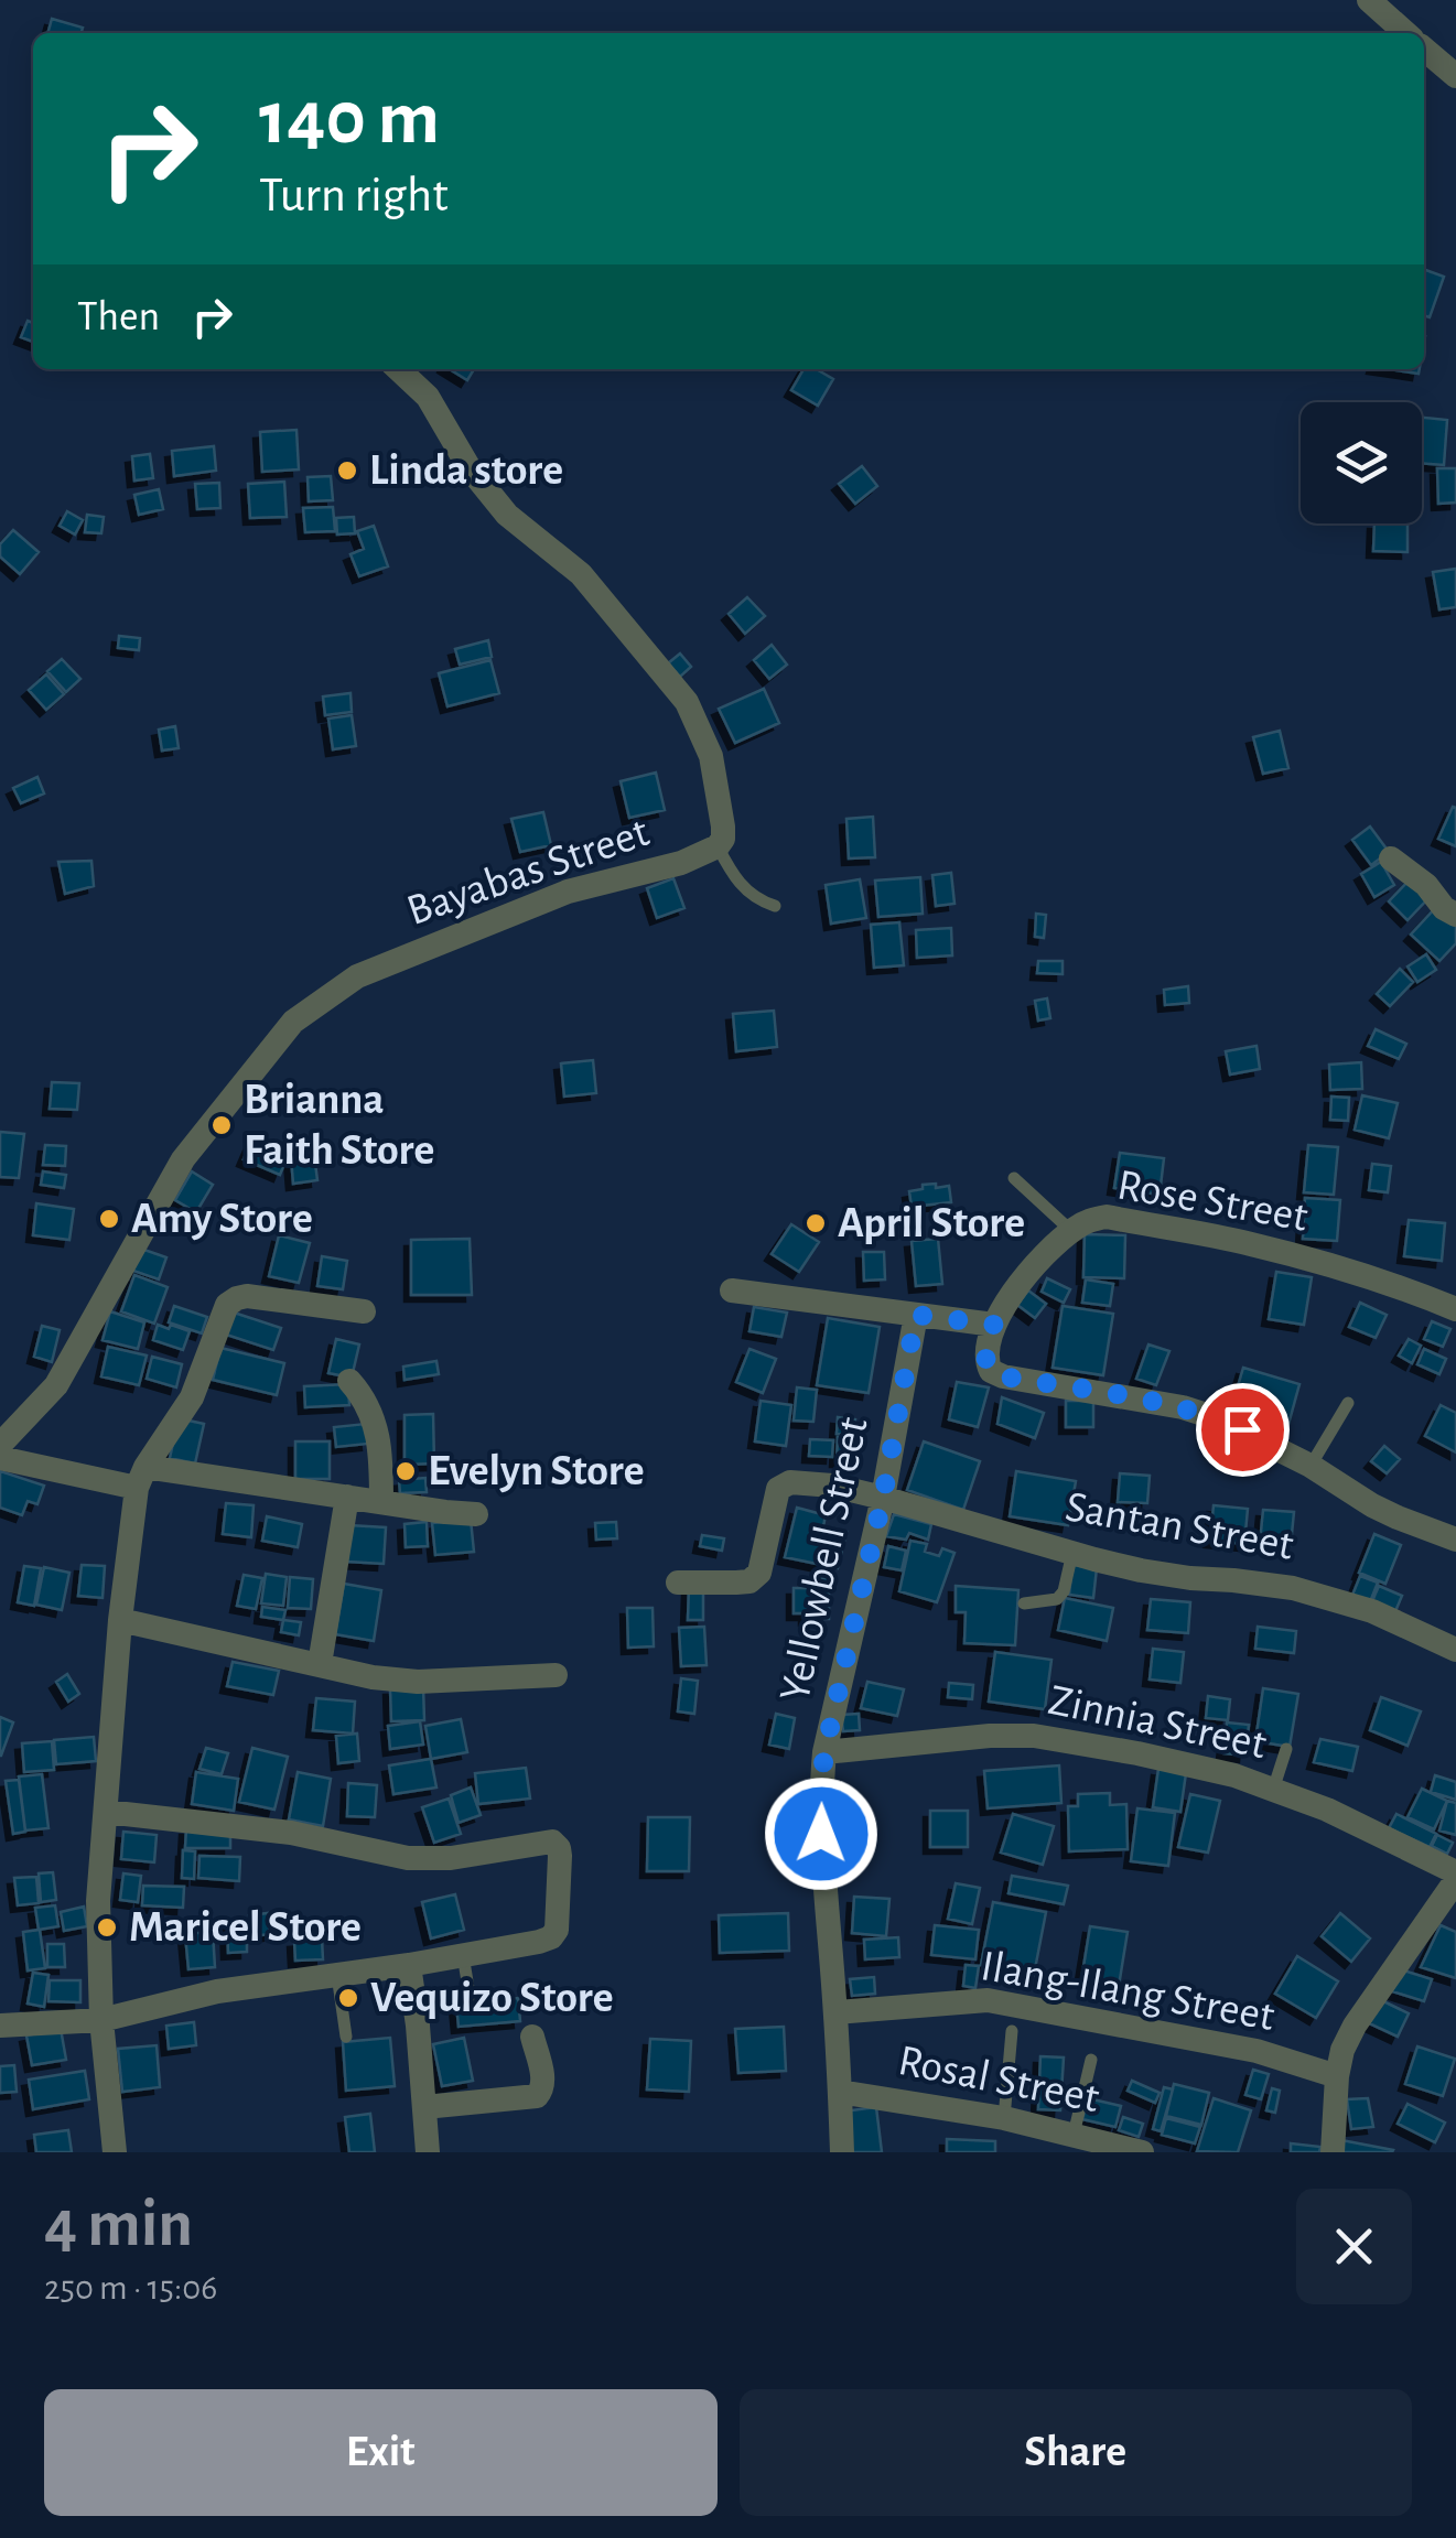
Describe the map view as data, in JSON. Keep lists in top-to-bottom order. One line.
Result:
{"streets":{"street":["Bayabas Street","Rose Street","Santan Street","Yellowbell Street","Zinnia Street","Ilang-Ilang Street","Rosal Street"]},"crossings":[["Santan Street","Yellowbell Street"],["Yellowbell Street","Zinnia Street"],["Yellowbell Street","Ilang-Ilang Street"],["Yellowbell Street","Rosal Street"]],"places":["Linda store","Brianna Faith Store","Amy Store","April Store","Evelyn Store","Maricel Store","Vequizo Store"],"page":{"turn":["140 m","Turn right"],"then":"Then","heading":["4 min","250 m · 15:06"],"buttons":["Exit","Share"]}}
